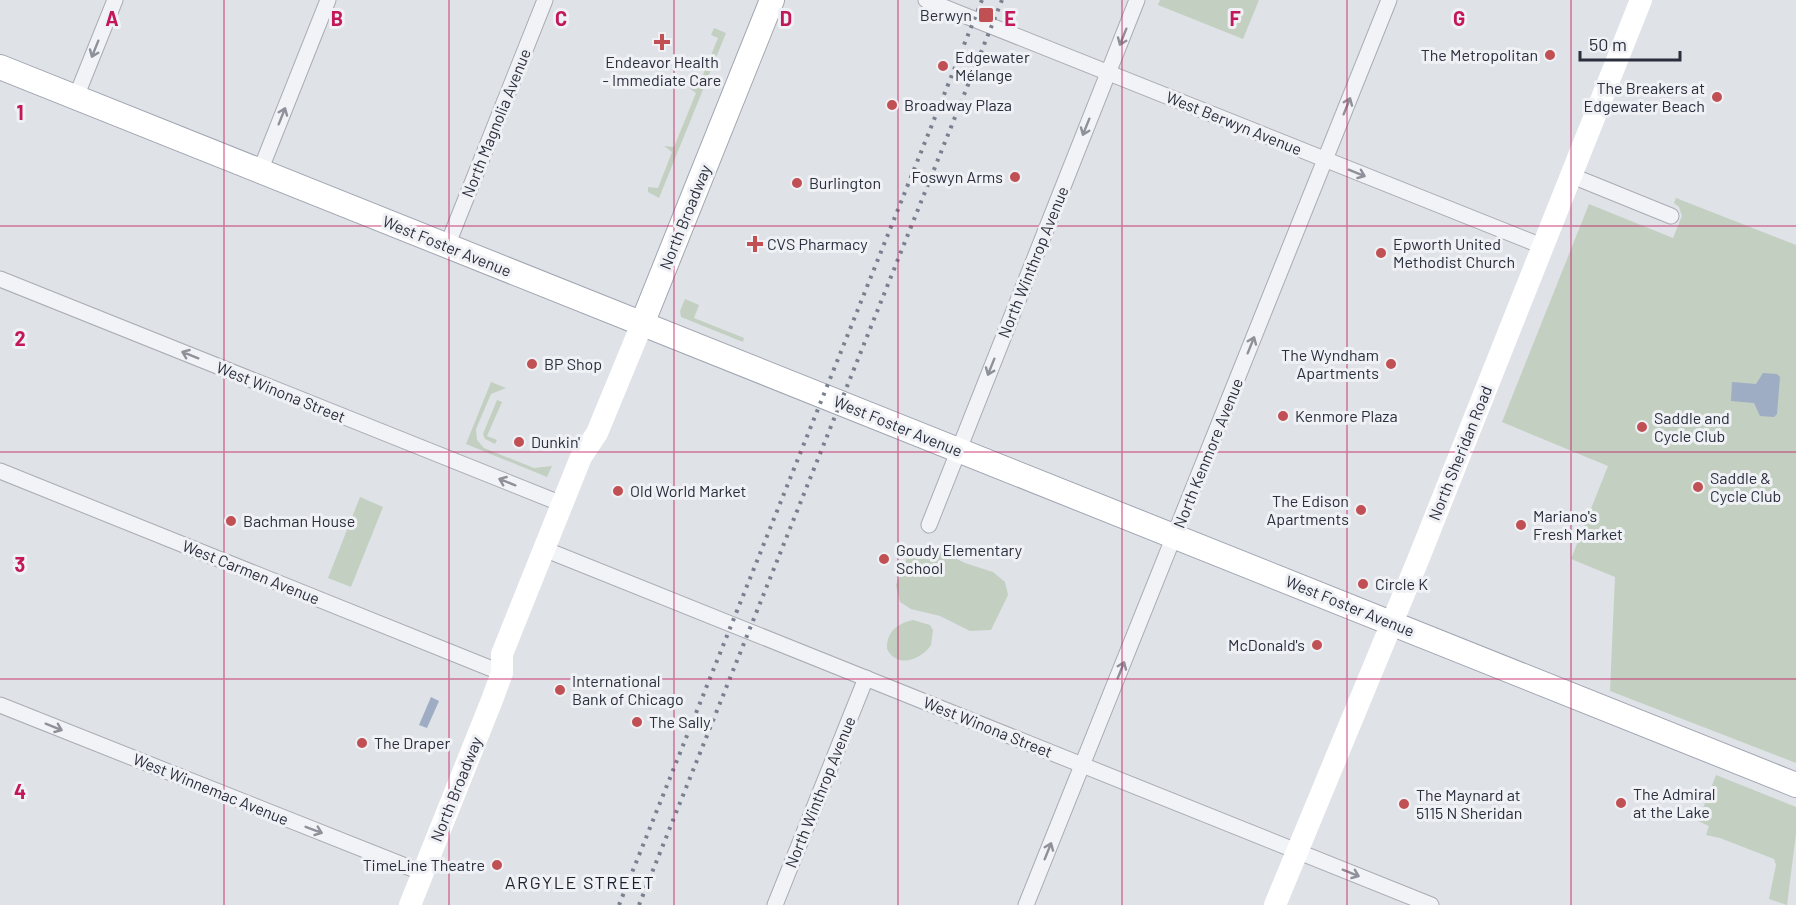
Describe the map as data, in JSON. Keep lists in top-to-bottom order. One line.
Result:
{"streets":{"main road":["North Broadway","West Foster Avenue","North Sheridan Road"],"street":["North Magnolia Avenue","West Berwyn Avenue","North Winthrop Avenue","West Winona Street","North Kenmore Avenue","West Carmen Avenue","West Winnemac Avenue"]},"crossings":[["North Magnolia Avenue","West Foster Avenue"],["West Berwyn Avenue","North Winthrop Avenue"],["West Berwyn Avenue","North Kenmore Avenue"],["West Berwyn Avenue","North Sheridan Road"],["North Broadway","West Foster Avenue"],["North Broadway","West Winona Street"],["North Broadway","West Carmen Avenue"],["North Broadway","West Winnemac Avenue"],["West Foster Avenue","North Winthrop Avenue"],["West Foster Avenue","North Kenmore Avenue"],["West Foster Avenue","North Sheridan Road"],["North Winthrop Avenue","West Winona Street"],["West Winona Street","North Kenmore Avenue"],["West Winona Street","North Sheridan Road"]],"one_way":["West Berwyn Avenue","North Winthrop Avenue","North Kenmore Avenue","West Winnemac Avenue"],"districts":["ARGYLE STREET"],"places":{"transit":["Berwyn"],"health":["Endeavor Health - Immediate Care","CVS Pharmacy"],"other":["The Metropolitan","Edgewater Mélange","The Breakers at Edgewater Beach","Broadway Plaza","Foswyn Arms","Burlington","Epworth United Methodist Church","BP Shop","The Wyndham Apartments","Kenmore Plaza","Saddle and Cycle Club","Dunkin'","Saddle & Cycle Club","Old World Market","The Edison Apartments","Bachman House","Mariano's Fresh Market","Goudy Elementary School","Circle K","McDonald's","International Bank of Chicago","The Sally","The Draper","The Admiral at the Lake","The Maynard at 5115 N Sheridan","TimeLine Theatre"]},"scale_bar":"50 m","grid":{"columns":["A","B","C","D","E","F","G"],"rows":["1","2","3","4"]}}
